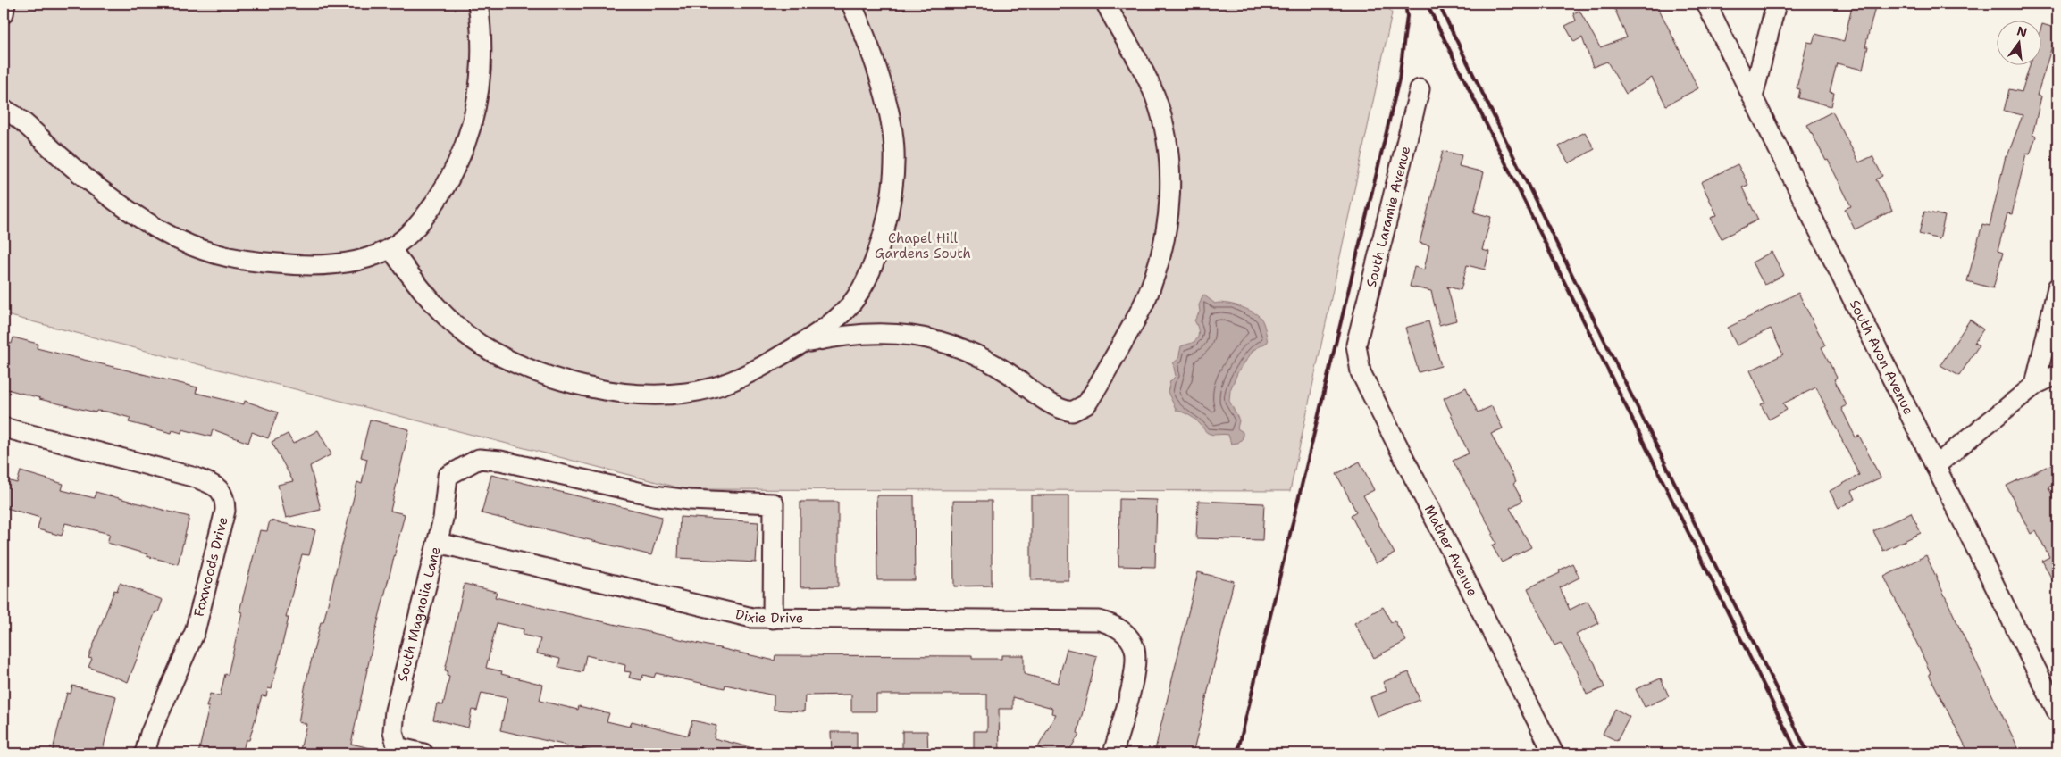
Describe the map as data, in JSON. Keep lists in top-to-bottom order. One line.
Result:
{"streets":{"street":["South Laramie Avenue","South Avon Avenue","Mather Avenue","Foxwoods Drive","South Magnolia Lane","Dixie Drive"]},"crossings":[["South Laramie Avenue","Mather Avenue"],["South Magnolia Lane","Dixie Drive"]],"parks":["Chapel Hill Gardens South"],"north":"top"}
